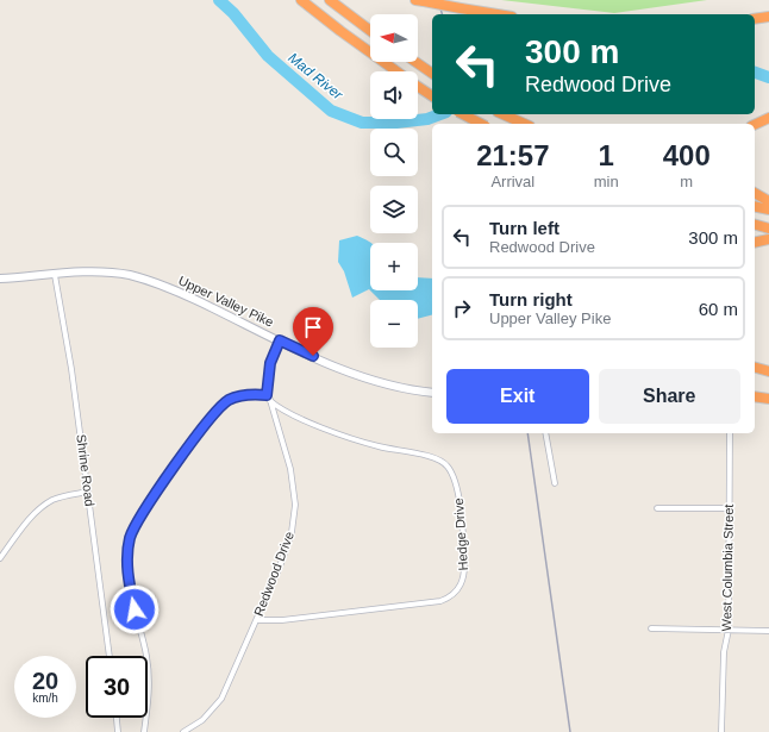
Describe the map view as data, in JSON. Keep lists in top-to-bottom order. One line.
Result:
{"streets":{"street":["Upper Valley Pike","Shrine Road","Hedge Drive","West Columbia Street","Redwood Drive"]},"crossings":[["Upper Valley Pike","Shrine Road"],["Upper Valley Pike","Redwood Drive"],["Hedge Drive","Redwood Drive"]],"water":["Mad River"],"north":"left","page":{"map_buttons":["+","−"],"turn":["300 m","Redwood Drive"],"eta":["21:57","Arrival","1","min","400","m"],"list":[{"name":"Turn left","note":"Redwood Drive","value":"300 m"},{"name":"Turn right","note":"Upper Valley Pike","value":"60 m"}],"buttons":["Exit","Share"],"speed":"20 km/h","limit":"30"}}
